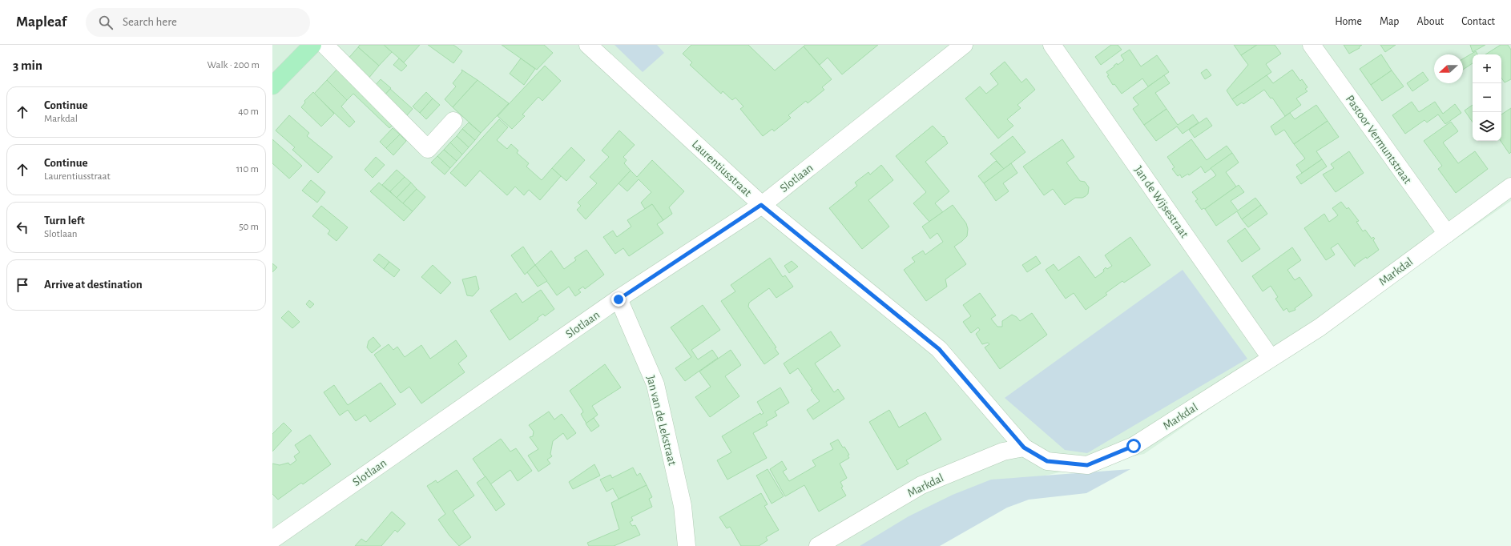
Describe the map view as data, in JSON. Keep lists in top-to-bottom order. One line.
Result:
{"streets":{"street":["Pastoor Vermuntstraat","Laurentiusstraat","Slotlaan","Jan de Wijsestraat","Markdal","Jan van de Lekstraat"]},"crossings":[["Pastoor Vermuntstraat","Markdal"],["Laurentiusstraat","Slotlaan"],["Laurentiusstraat","Markdal"],["Slotlaan","Jan van de Lekstraat"],["Jan de Wijsestraat","Markdal"]],"north":"left","page":{"header":"Mapleaf","search":"Search here","nav":["Home","Map","About","Contact"],"heading":["3 min","Walk · 200 m"],"map_buttons":["+","−"],"list":[["Continue","Markdal","40 m"],["Continue","Laurentiusstraat","110 m"],["Turn left","Slotlaan","50 m"],"Arrive at destination"]}}
